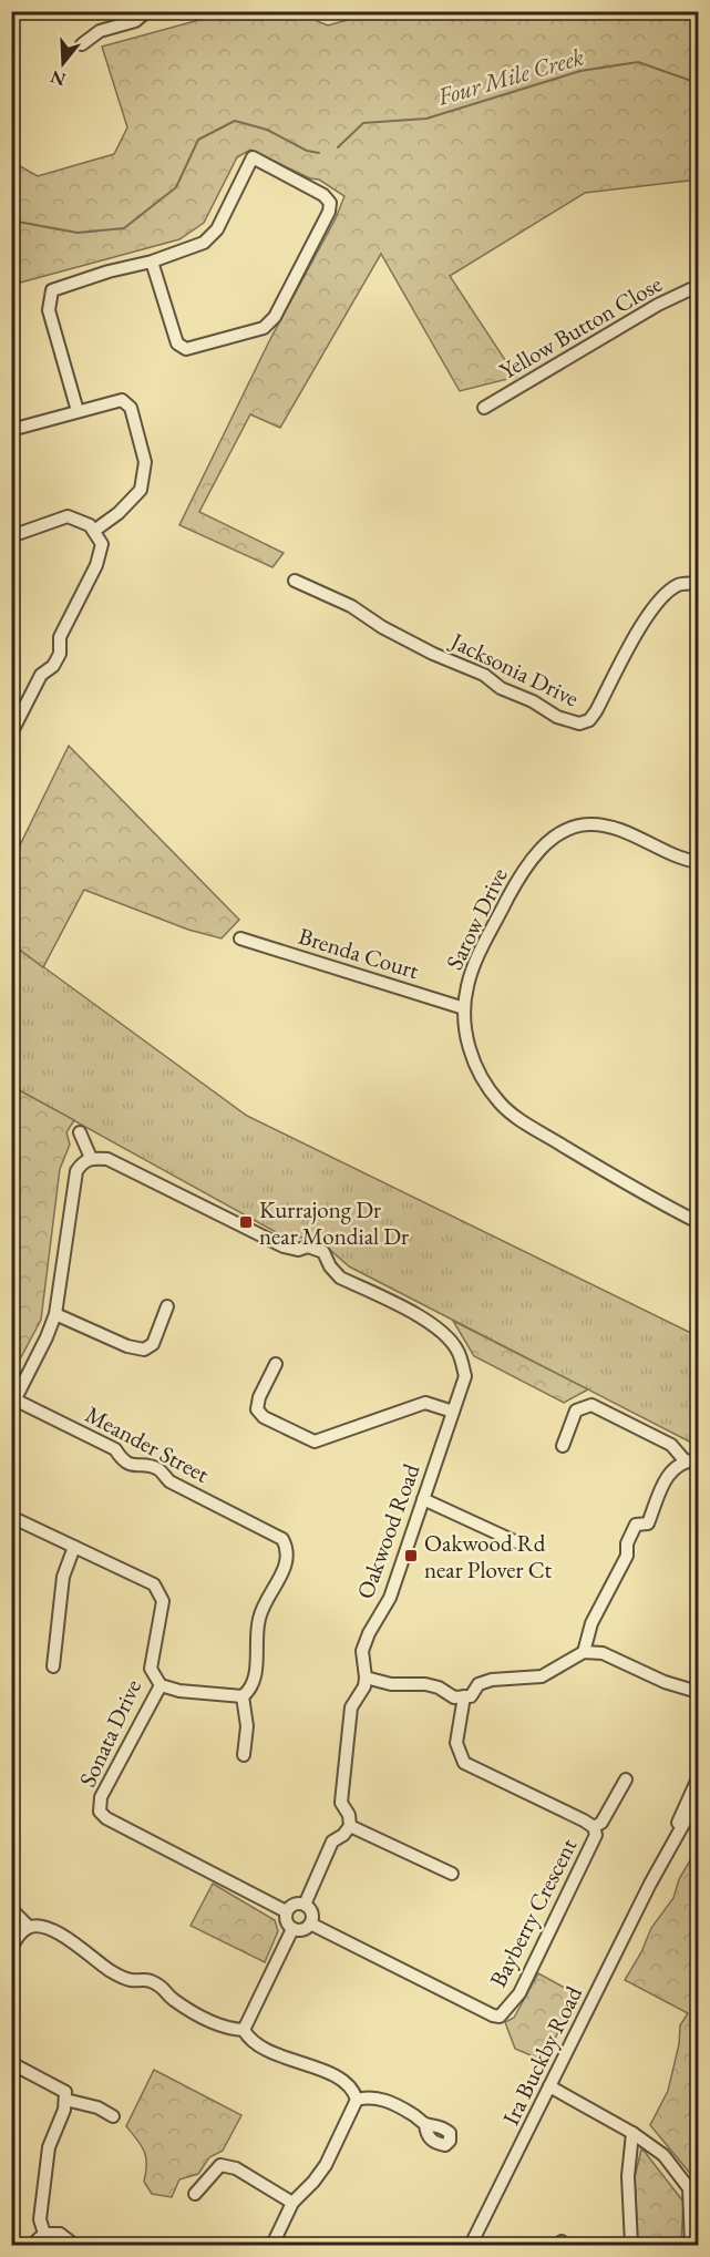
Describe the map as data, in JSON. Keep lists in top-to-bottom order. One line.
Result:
{"streets":{"street":["Yellow Button Close","Jacksonia Drive","Sarow Drive","Brenda Court","Meander Street","Oakwood Road","Sonata Drive","Bayberry Crescent","Ira Buckby Road"]},"crossings":[["Sarow Drive","Brenda Court"],["Sonata Drive","Bayberry Crescent"]],"water":["Four Mile Creek"],"places":{"transit":["Kurrajong Dr near Mondial Dr","Oakwood Rd near Plover Ct"]},"north":"bottom"}
